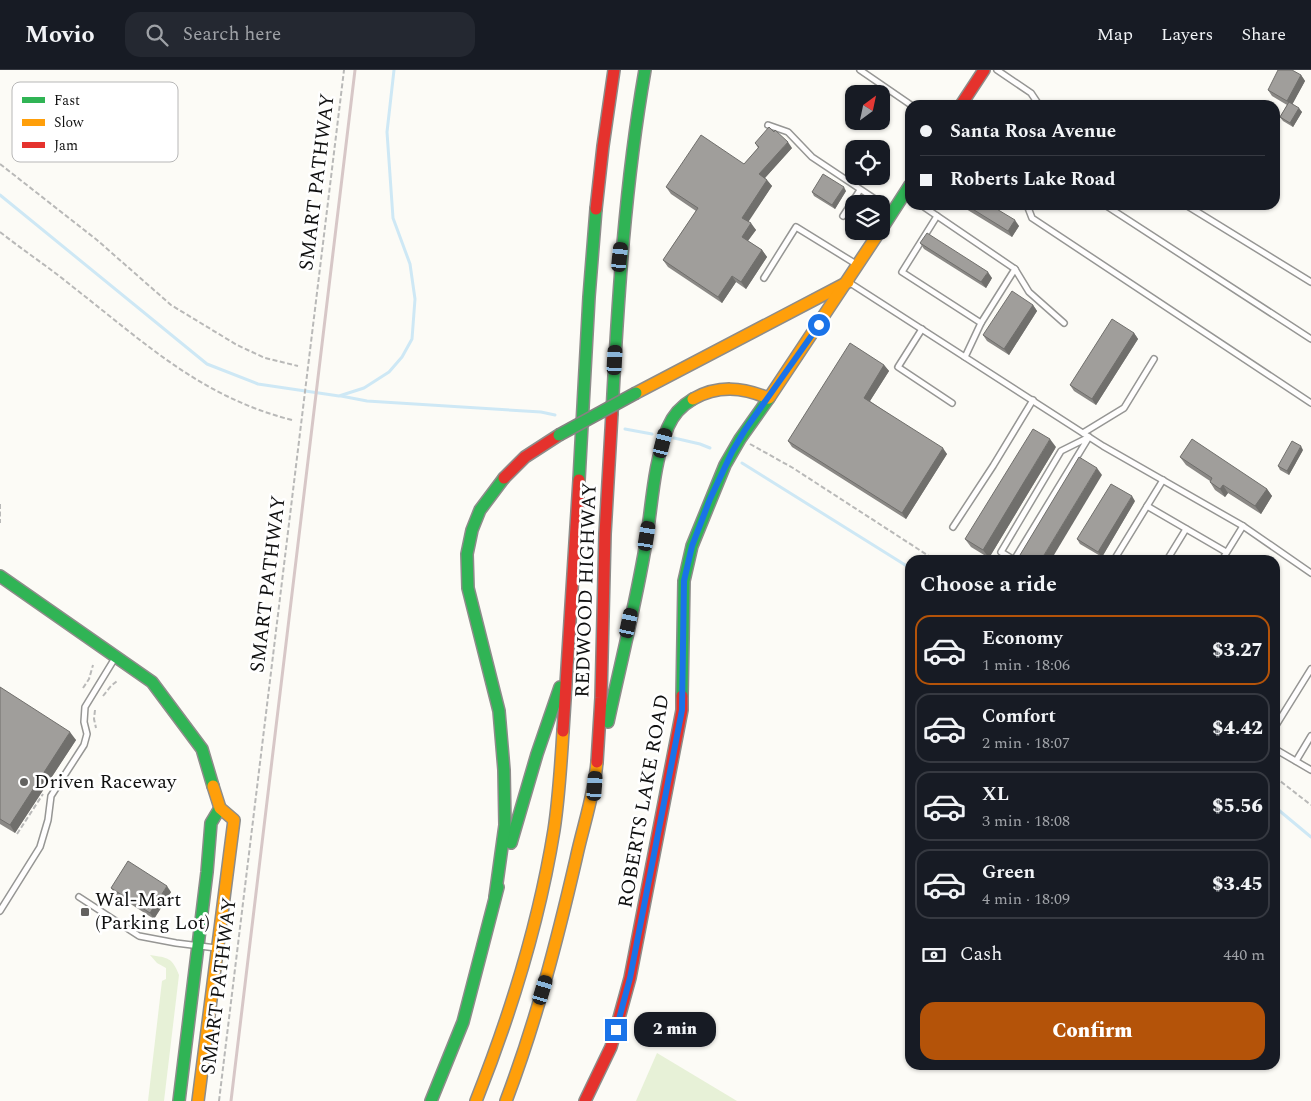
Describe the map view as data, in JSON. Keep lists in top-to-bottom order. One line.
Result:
{"streets":{"main road":["REDWOOD HIGHWAY","ROBERTS LAKE ROAD"],"path":["SMART PATHWAY"]},"places":{"other":["Driven Raceway"],"transit":["Wal-Mart (Parking Lot)"]},"legend":["Fast","Slow","Jam"],"north":"top right","page":{"header":"Movio","search":"Search here","nav":["Map","Layers","Share"],"banner":["Santa Rosa Avenue","Roberts Lake Road"],"heading":"Choose a ride","list":[{"name":"Economy","note":"1 min · 18:06","value":"$3.27"},{"name":"Comfort","note":"2 min · 18:07","value":"$4.42"},{"name":"XL","note":"3 min · 18:08","value":"$5.56"},{"name":"Green","note":"4 min · 18:09","value":"$3.45"}],"pay":["Cash","440 m"],"buttons":"Confirm","bubble":"2 min"}}
